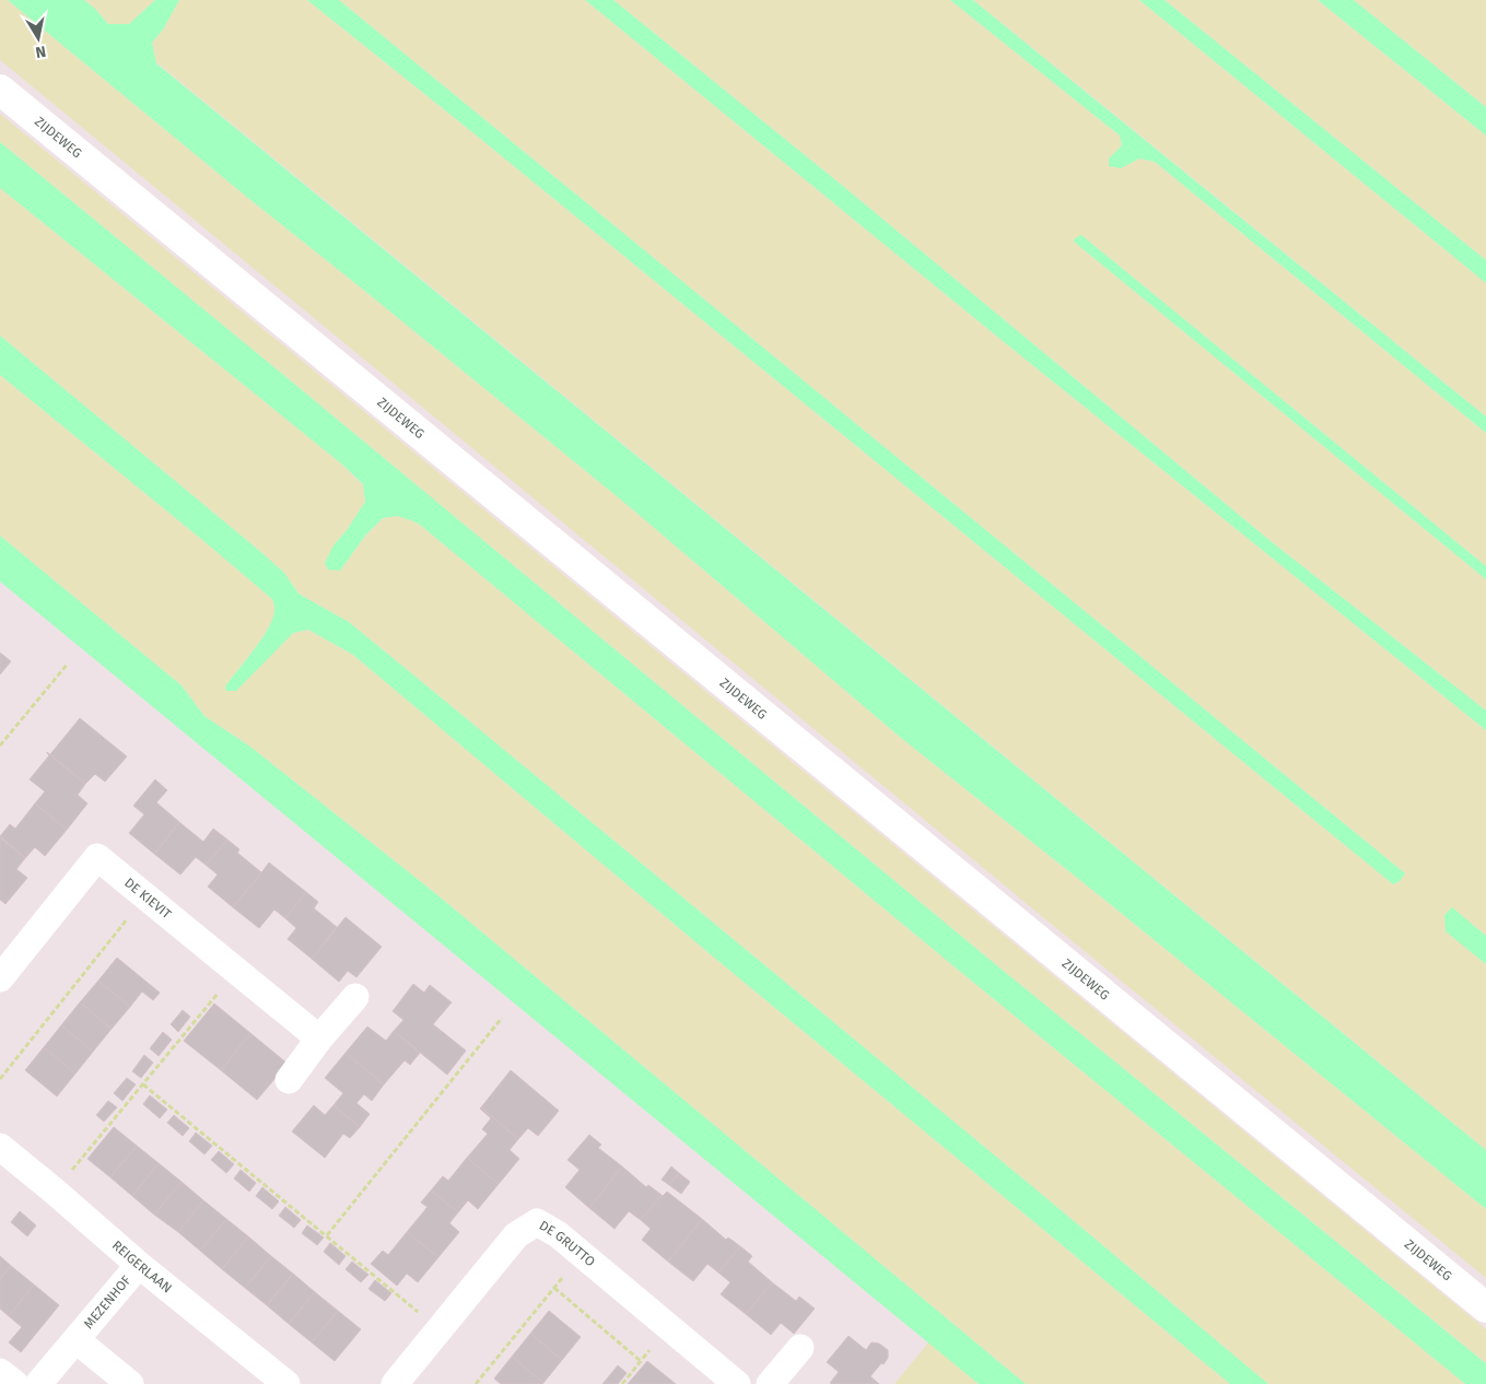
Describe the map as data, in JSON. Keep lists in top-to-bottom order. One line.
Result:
{"streets":{"main road":["ZIJDEWEG"],"street":["DE KIEVIT","DE GRUTTO","REIGERLAAN","MEZENHOF"]},"crossings":[["REIGERLAAN","MEZENHOF"]],"north":"bottom"}
